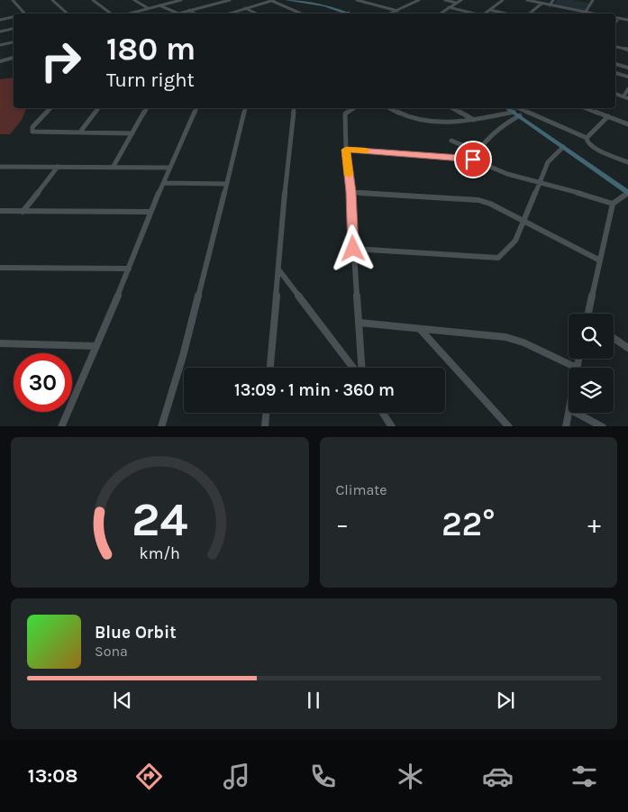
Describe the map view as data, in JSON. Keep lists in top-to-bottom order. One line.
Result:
{"page":{"turn":["180 m","Turn right"],"limit":"30","trip":"13:09 · 1 min · 360 m","tile":"Climate","heat":["−","22°","+"],"song":["Blue Orbit","Sona"],"tabs":"13:08","gauge":["24","km/h"]}}
